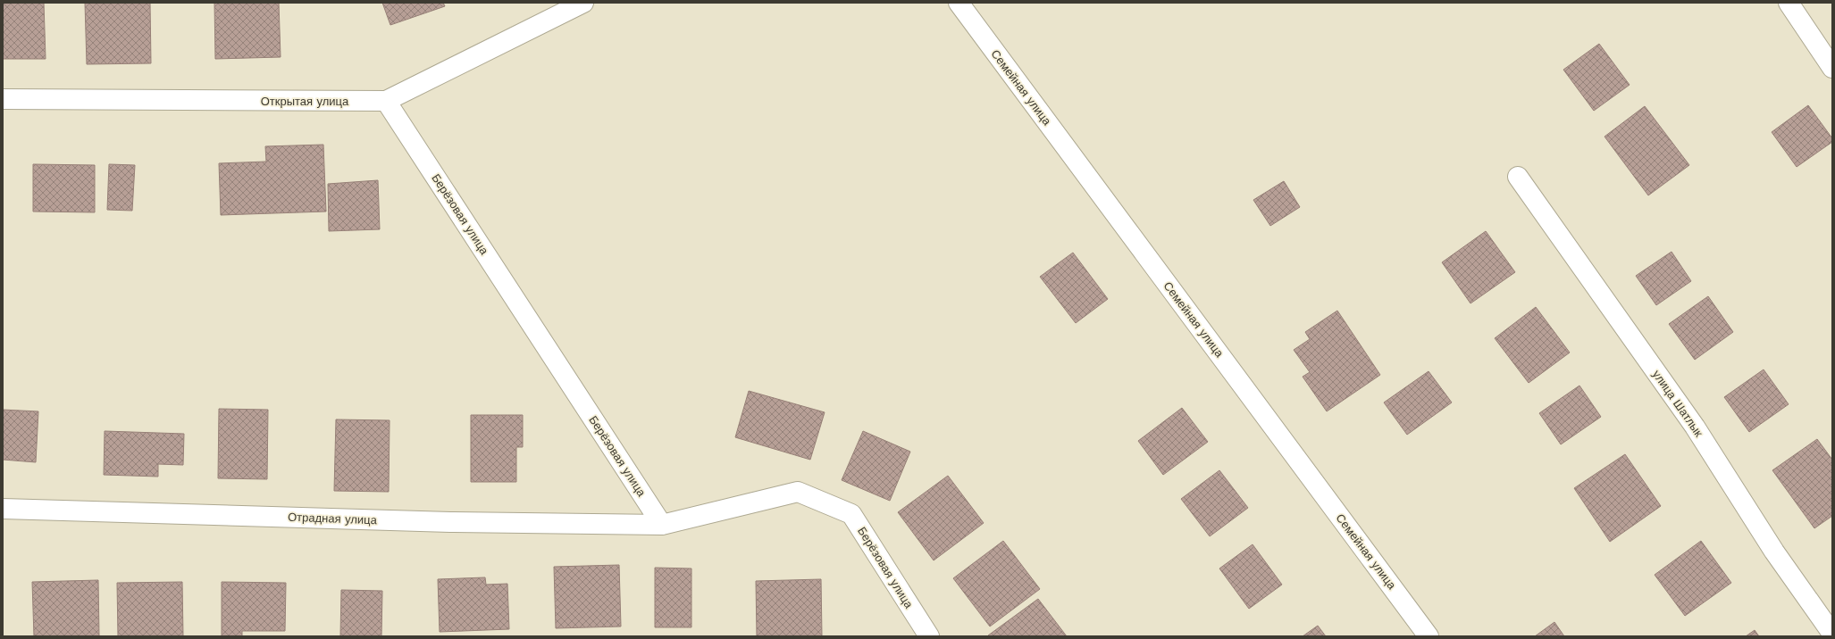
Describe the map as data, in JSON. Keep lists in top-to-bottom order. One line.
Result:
{"streets":{"street":["Семейная улица","Открытая улица","Берёзовая улица","улица Шатлык","Отрадная улица"]},"crossings":[["Открытая улица","Берёзовая улица"],["Берёзовая улица","Отрадная улица"]]}
